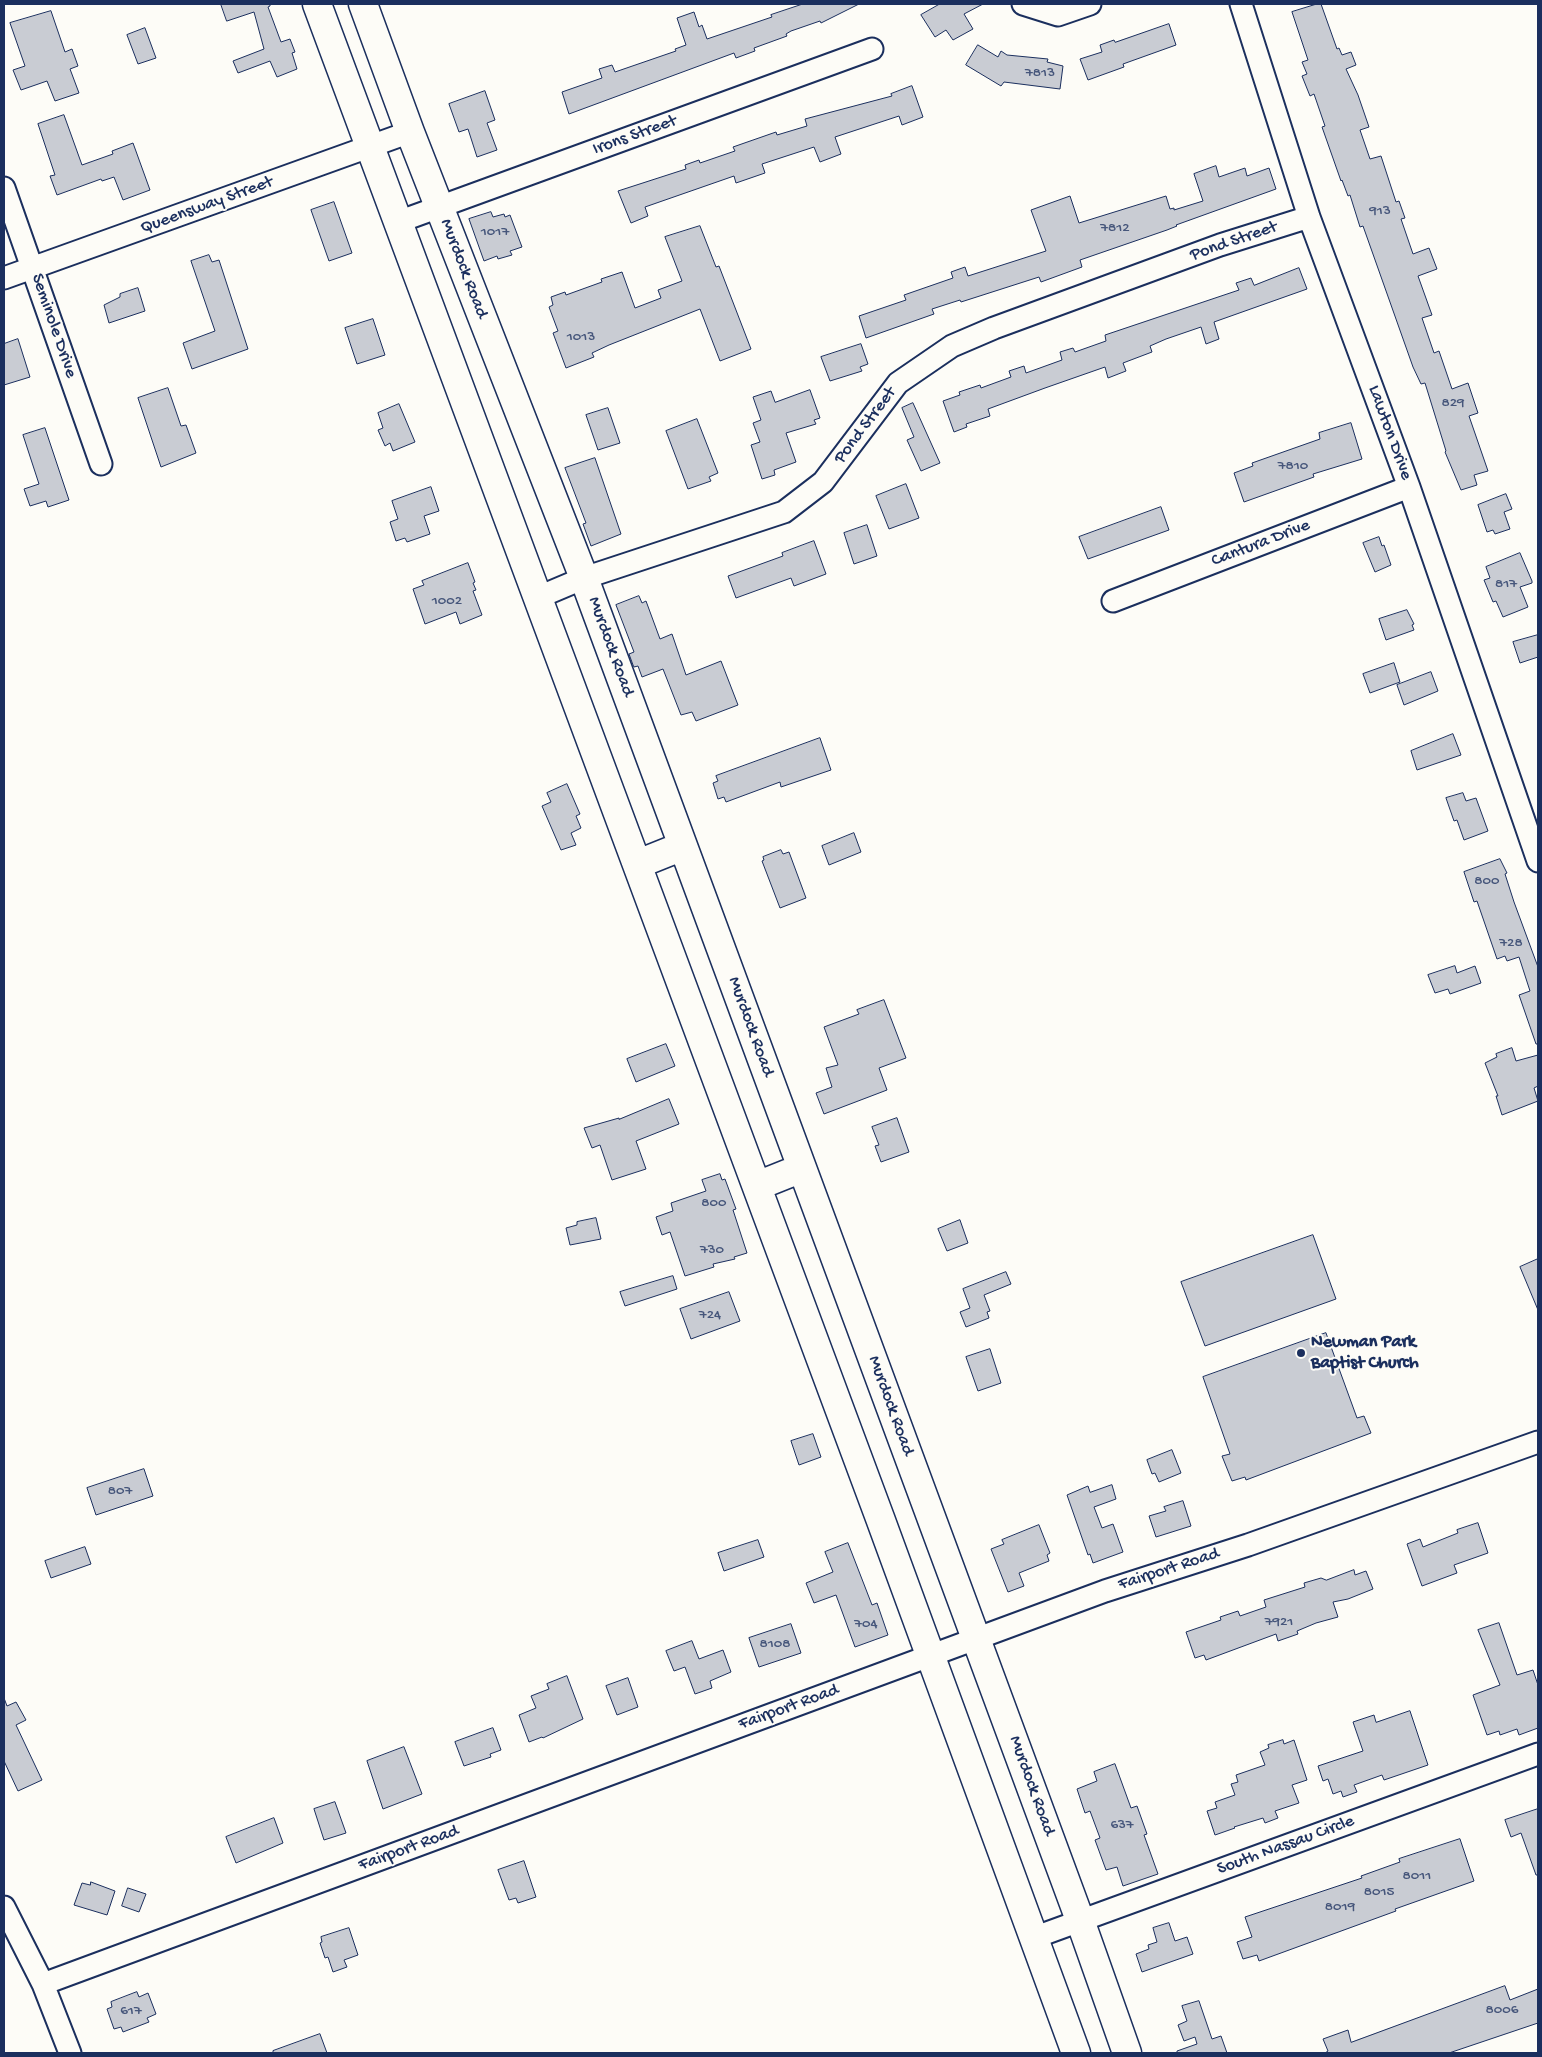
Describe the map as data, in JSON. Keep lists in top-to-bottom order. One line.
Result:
{"streets":{"main road":["Murdock Road"],"street":["Irons Street","Queensway Street","Pond Street","Seminole Drive","Lawton Drive","Cantura Drive","Fairport Road","South Nassau Circle"]},"crossings":[["Irons Street","Murdock Road"],["Queensway Street","Murdock Road"],["Queensway Street","Seminole Drive"],["Pond Street","Murdock Road"],["Pond Street","Lawton Drive"],["Murdock Road","Fairport Road"],["Murdock Road","South Nassau Circle"],["Lawton Drive","Cantura Drive"]],"places":["Newman Park Baptist Church"],"house_numbers":["7813","913","7812","1017","1013","829","7810","817","1002","800","728","800","730","724","807","7921","704","8108","637","8011","8015","8019","8006","617"]}
